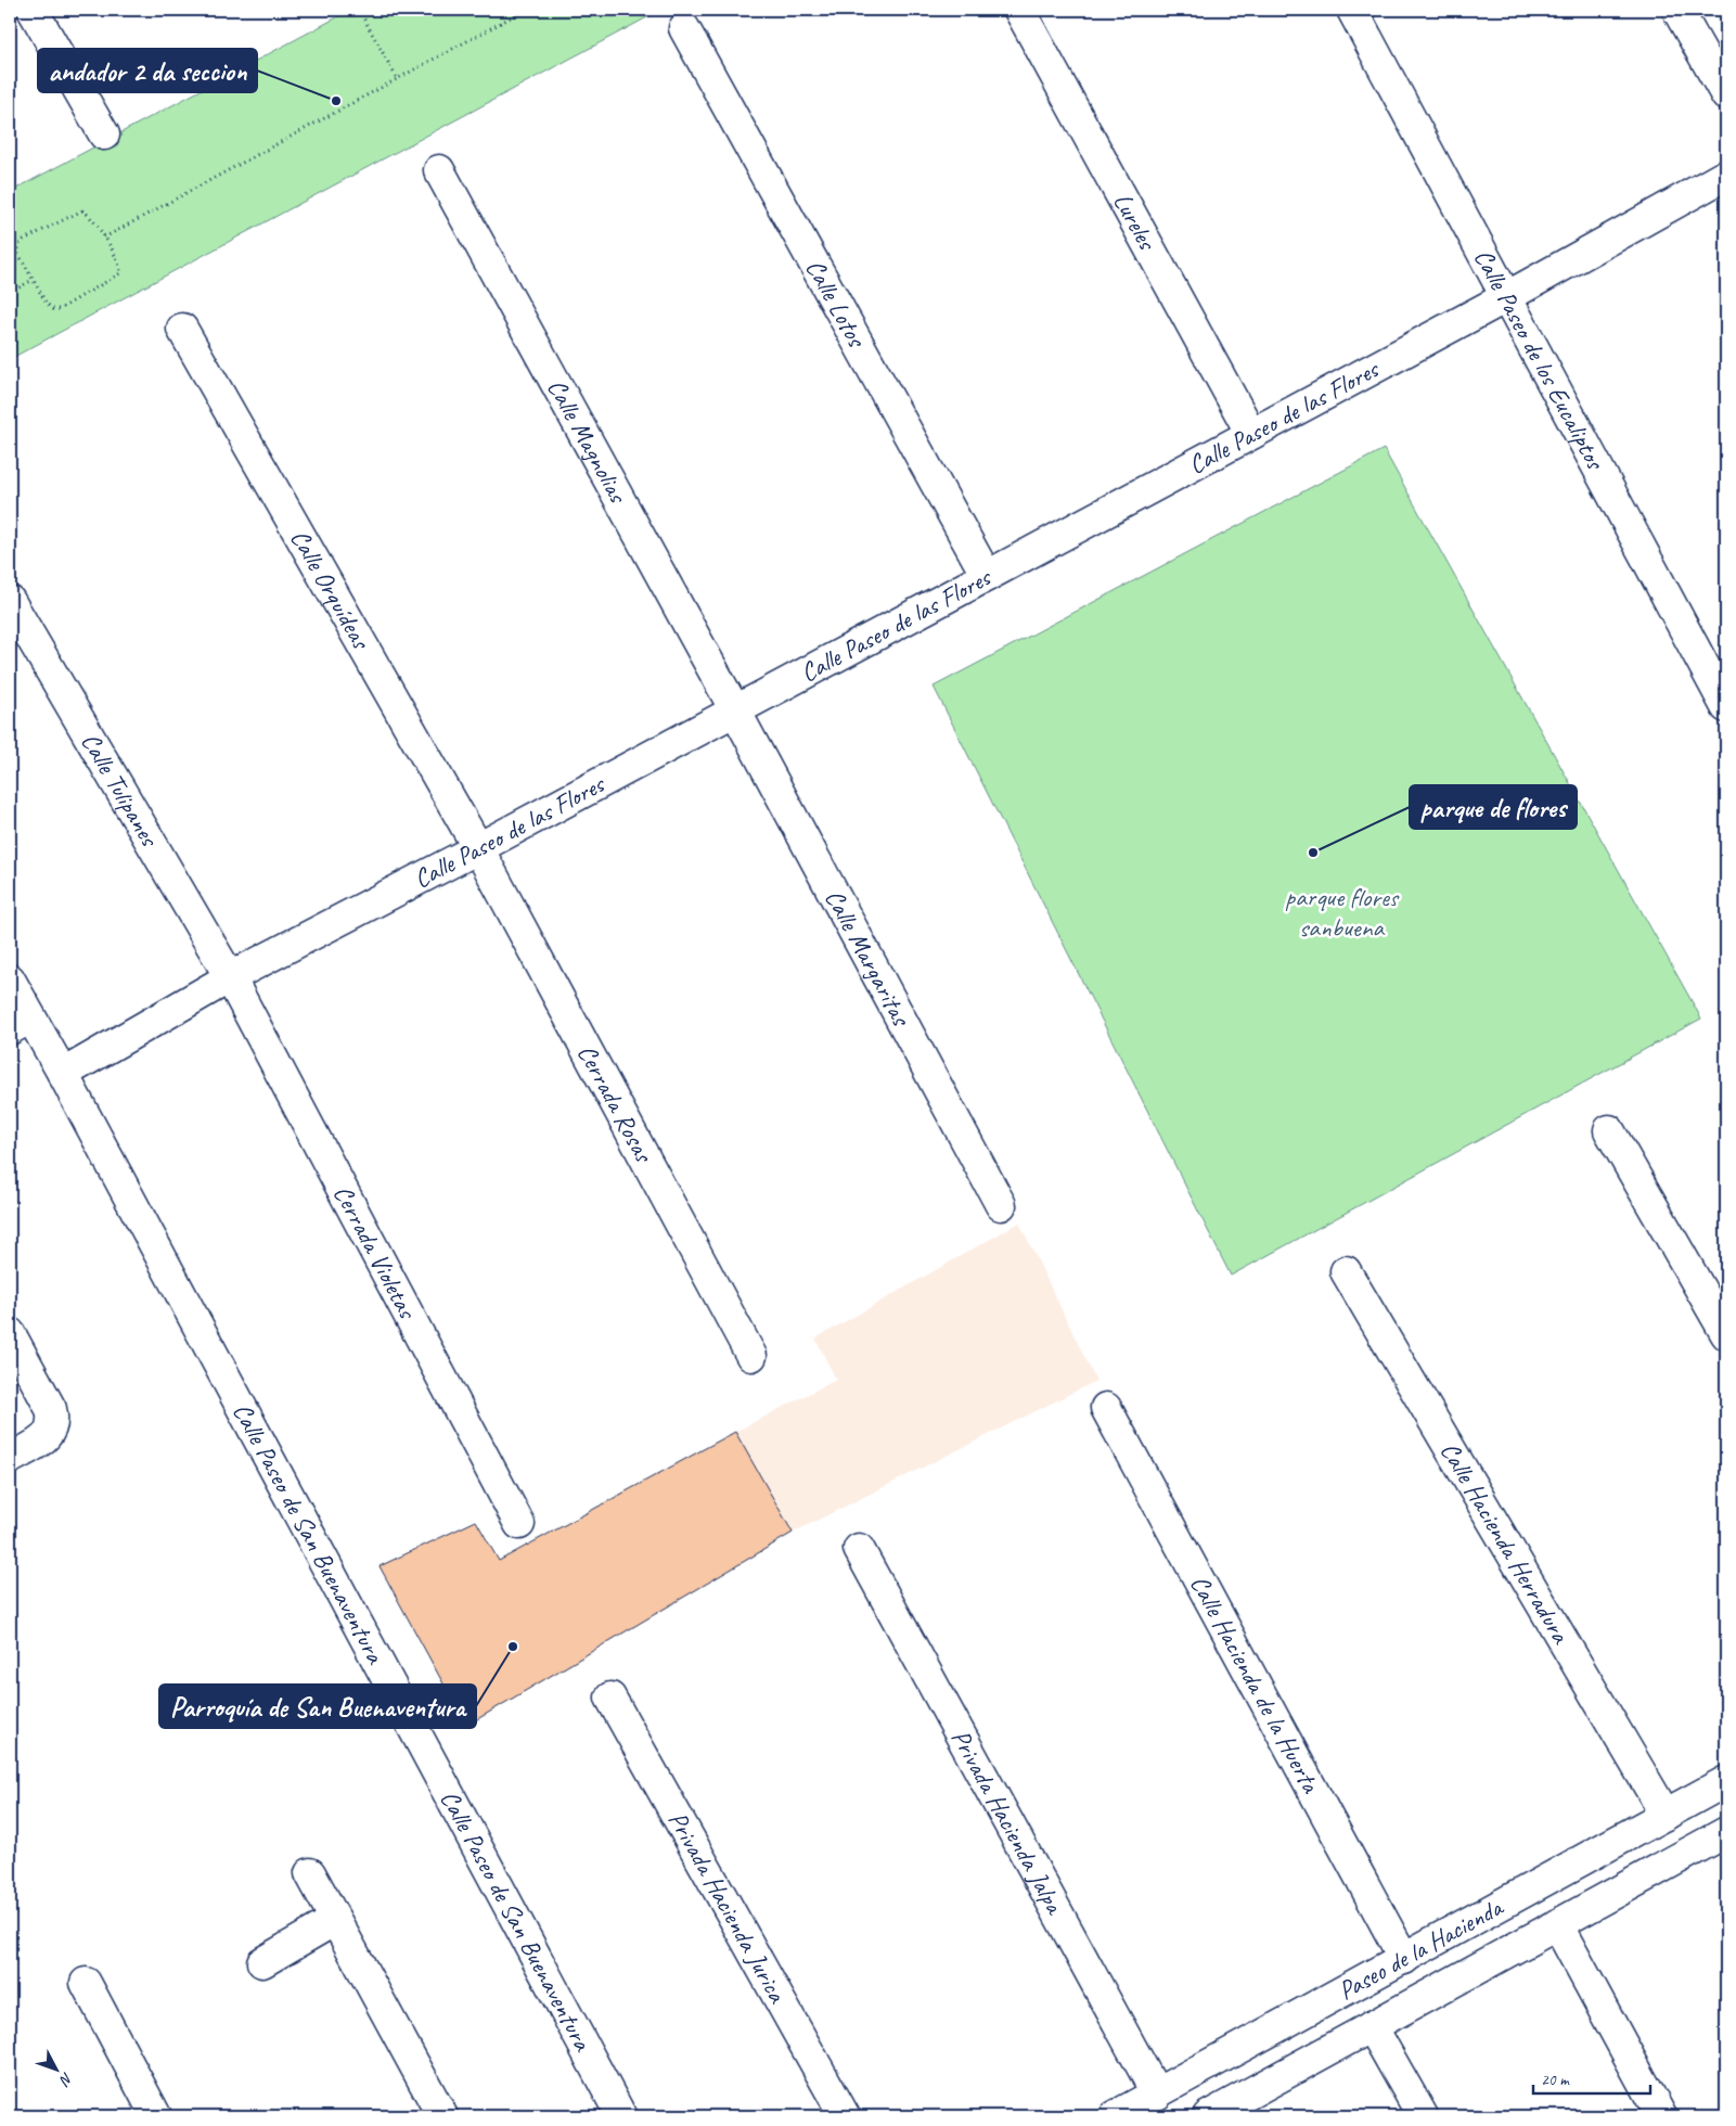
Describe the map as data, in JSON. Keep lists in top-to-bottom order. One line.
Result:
{"streets":{"street":["Lureles","Calle Lotos","Calle Paseo de los Eucaliptos","Calle Paseo de las Flores","Calle Magnolias","Calle Orquídeas","Calle Tulipanes","Calle Margaritas","Cerrada Rosas","Cerrada Violetas","Calle Paseo de San Buenaventura","Calle Hacienda Herradura","Calle Hacienda de la Huerta","Privada Hacienda Jalpa","Privada Hacienda Jurica","Paseo de la Hacienda"]},"crossings":[["Lureles","Calle Paseo de las Flores"],["Calle Lotos","Calle Paseo de las Flores"],["Calle Paseo de los Eucaliptos","Calle Paseo de las Flores"],["Calle Paseo de las Flores","Calle Magnolias"],["Calle Paseo de las Flores","Calle Orquídeas"],["Calle Paseo de las Flores","Calle Tulipanes"],["Calle Paseo de las Flores","Calle Margaritas"],["Calle Paseo de las Flores","Cerrada Rosas"],["Calle Paseo de las Flores","Cerrada Violetas"],["Calle Paseo de las Flores","Calle Paseo de San Buenaventura"],["Calle Magnolias","Calle Margaritas"],["Calle Orquídeas","Cerrada Rosas"],["Calle Tulipanes","Cerrada Violetas"],["Calle Hacienda Herradura","Paseo de la Hacienda"],["Calle Hacienda de la Huerta","Paseo de la Hacienda"],["Privada Hacienda Jalpa","Paseo de la Hacienda"]],"parks":["parque flores sanbuena"],"places":["andador 2 da seccion","parque de flores","Parroquía de San Buenaventura"],"scale_bar":"20 m","north":"bottom right"}
